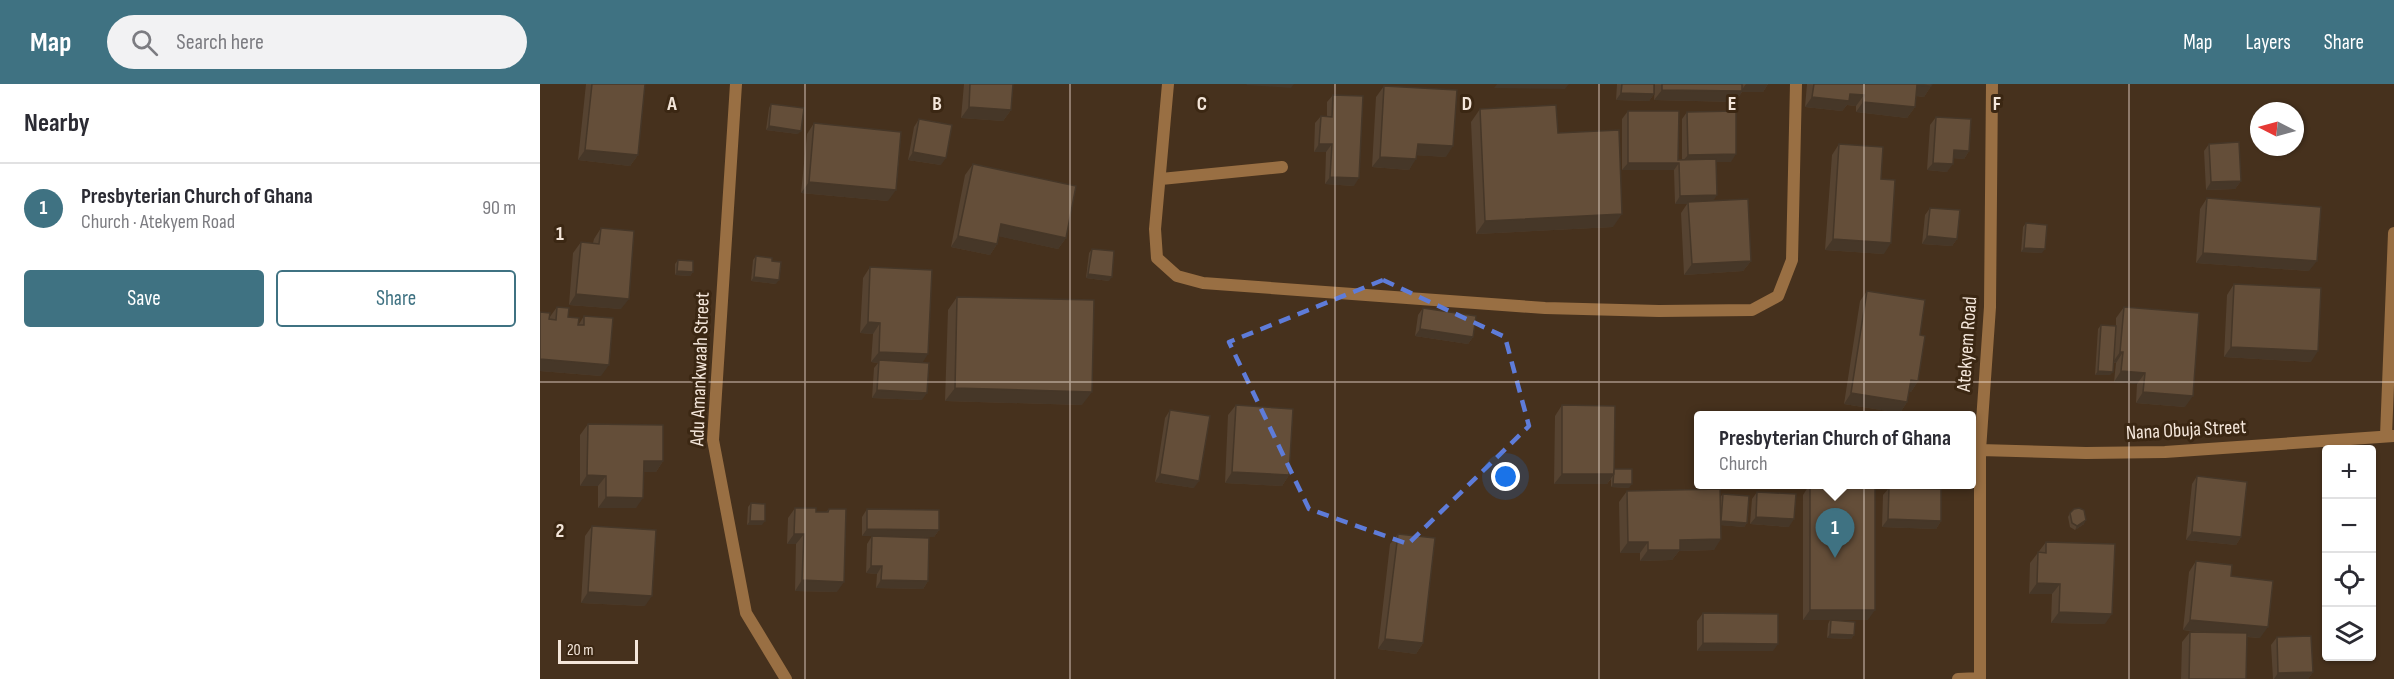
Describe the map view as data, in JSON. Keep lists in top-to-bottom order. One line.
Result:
{"streets":{"street":["Atekyem Road","Adu Amankwaah Street","Nana Obuja Street"]},"crossings":[["Atekyem Road","Nana Obuja Street"]],"scale_bar":"20 m","north":"left","page":{"header":"Map","search":"Search here","nav":["Map","Layers","Share"],"heading":"Nearby","list":[{"mark":"1","name":"Presbyterian Church of Ghana","note":"Church · Atekyem Road","value":"90 m"}],"buttons":["Save","Share"],"popup":["Presbyterian Church of Ghana","Church"],"map_buttons":["+","−"],"pins":"1","scale":"20 m"},"grid":{"columns":["A","B","C","D","E","F"],"rows":["1","2"]}}
